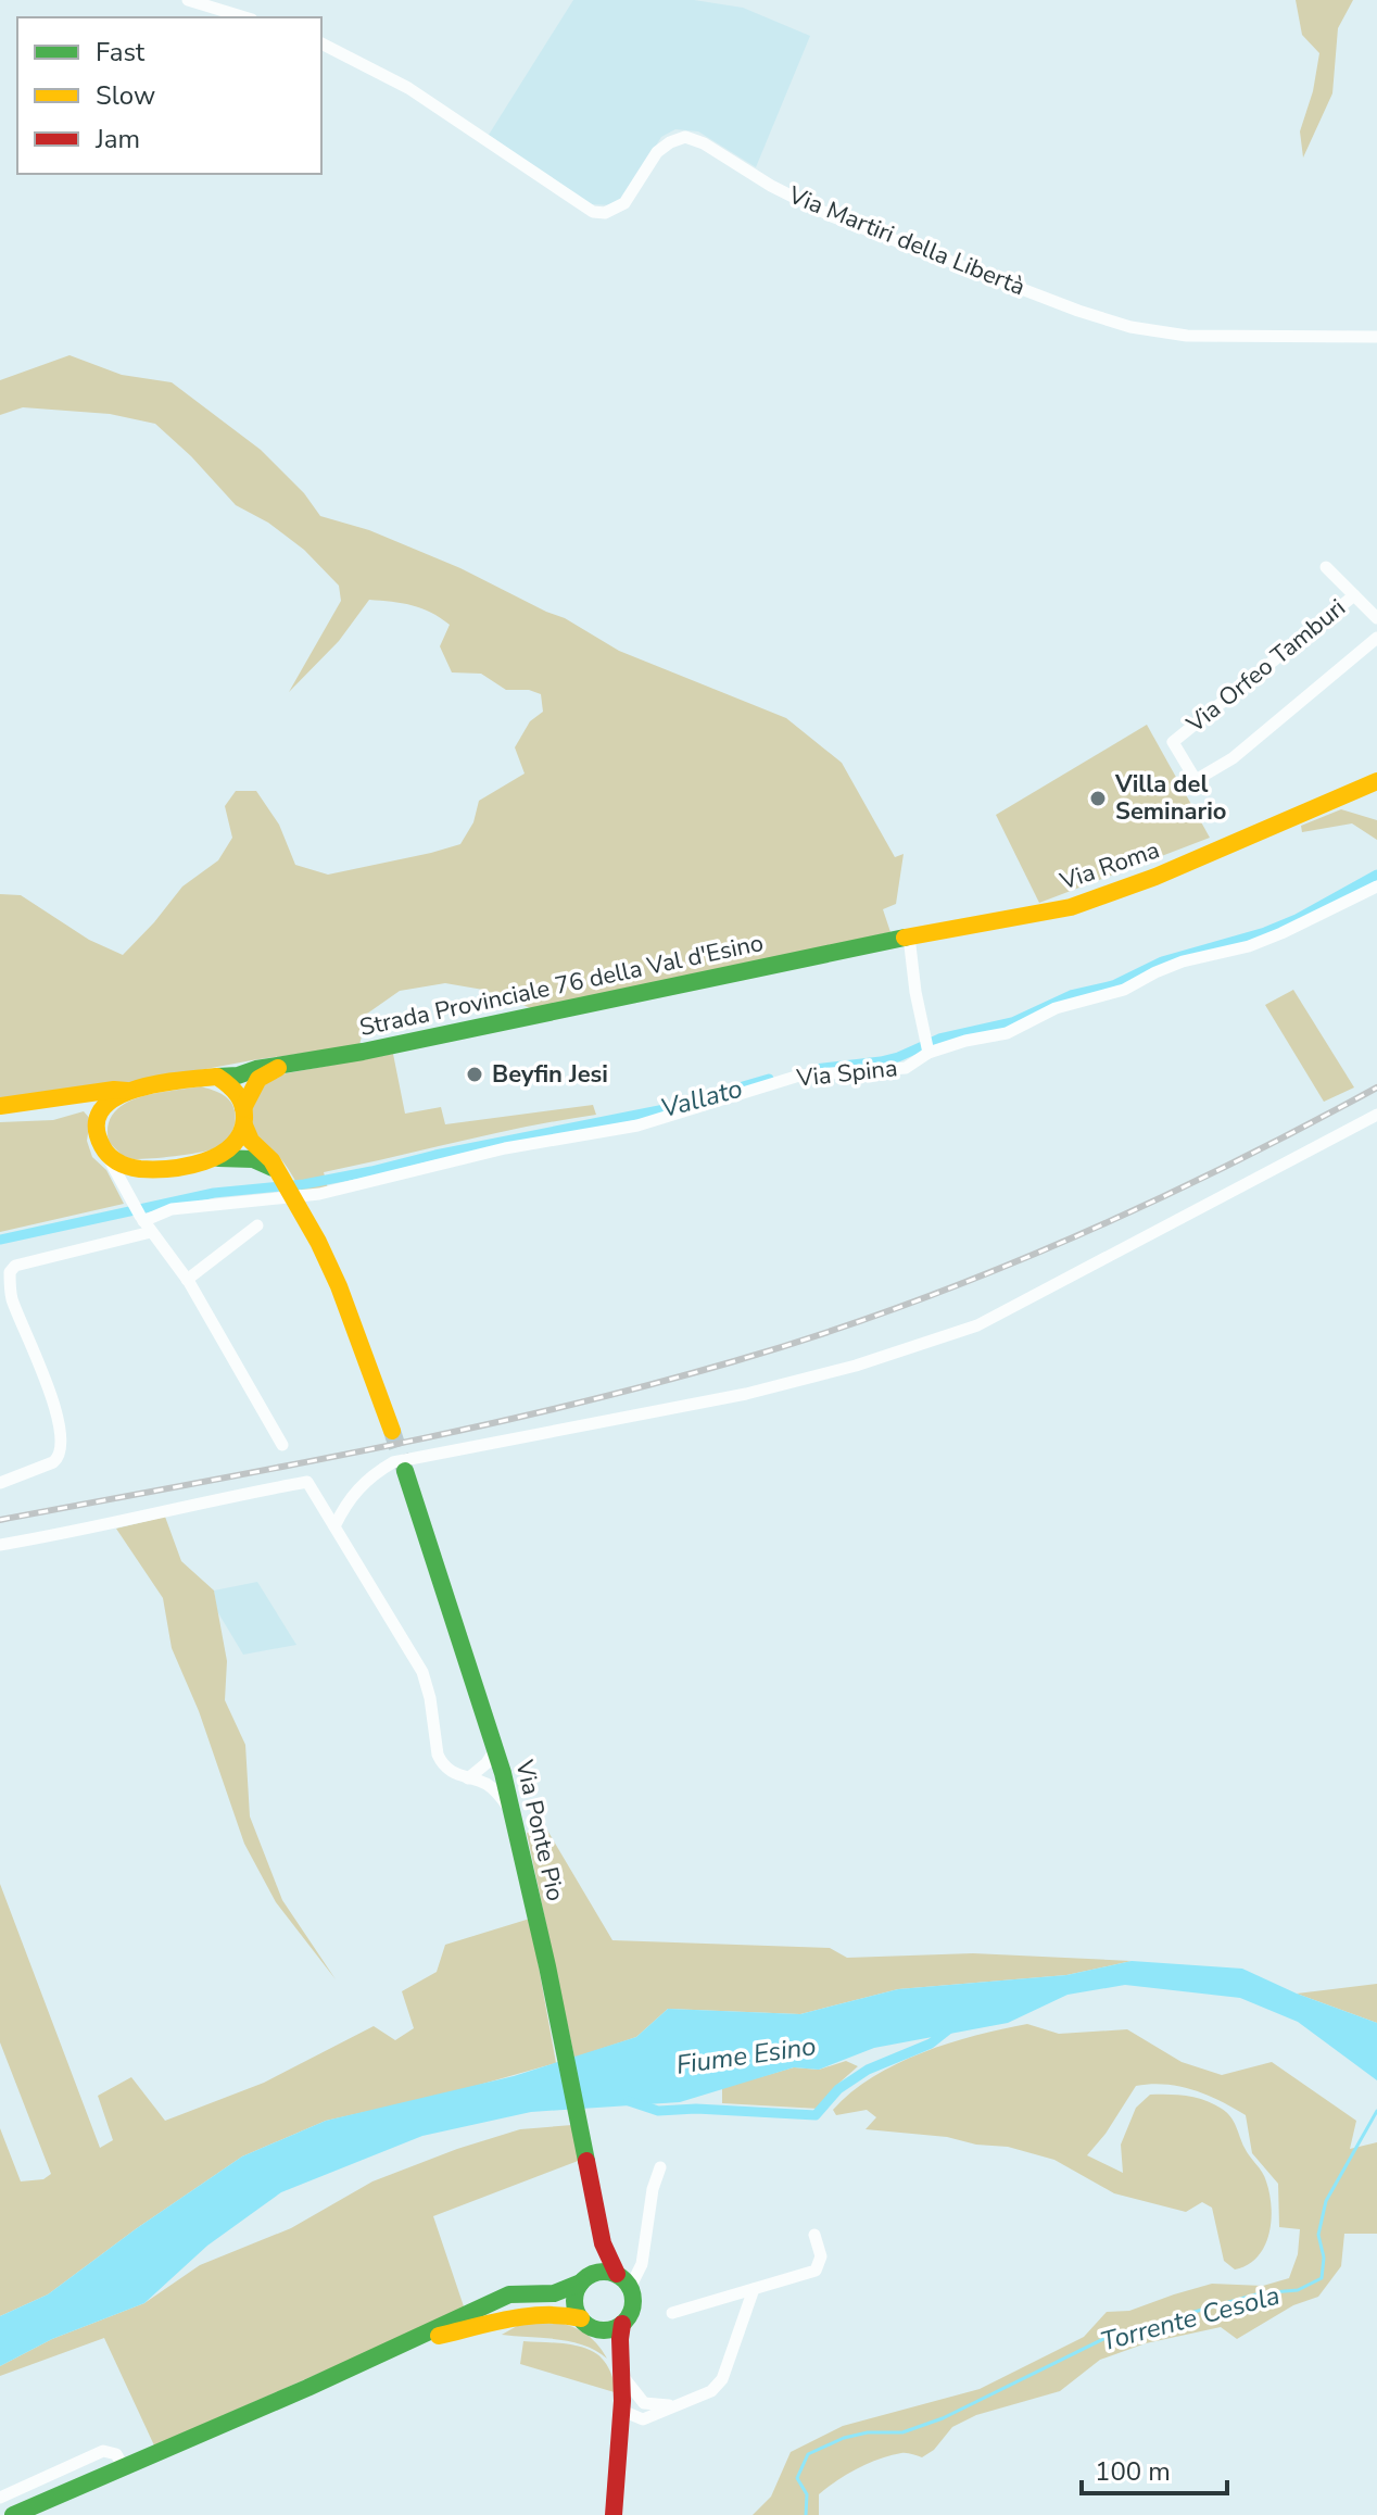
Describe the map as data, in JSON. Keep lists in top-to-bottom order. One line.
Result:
{"streets":{"main road":["Via Roma","Strada Provinciale 76 della Val d'Esino","Via Ponte Pio"],"street":["Via Martiri della Libertà","Via Orfeo Tamburi","Via Spina"]},"crossings":[["Via Roma","Strada Provinciale 76 della Val d'Esino"]],"water":["Vallato","Fiume Esino","Torrente Cesola"],"places":["Villa del Seminario","Beyfin Jesi"],"legend":["Fast","Slow","Jam"],"scale_bar":"100 m"}
